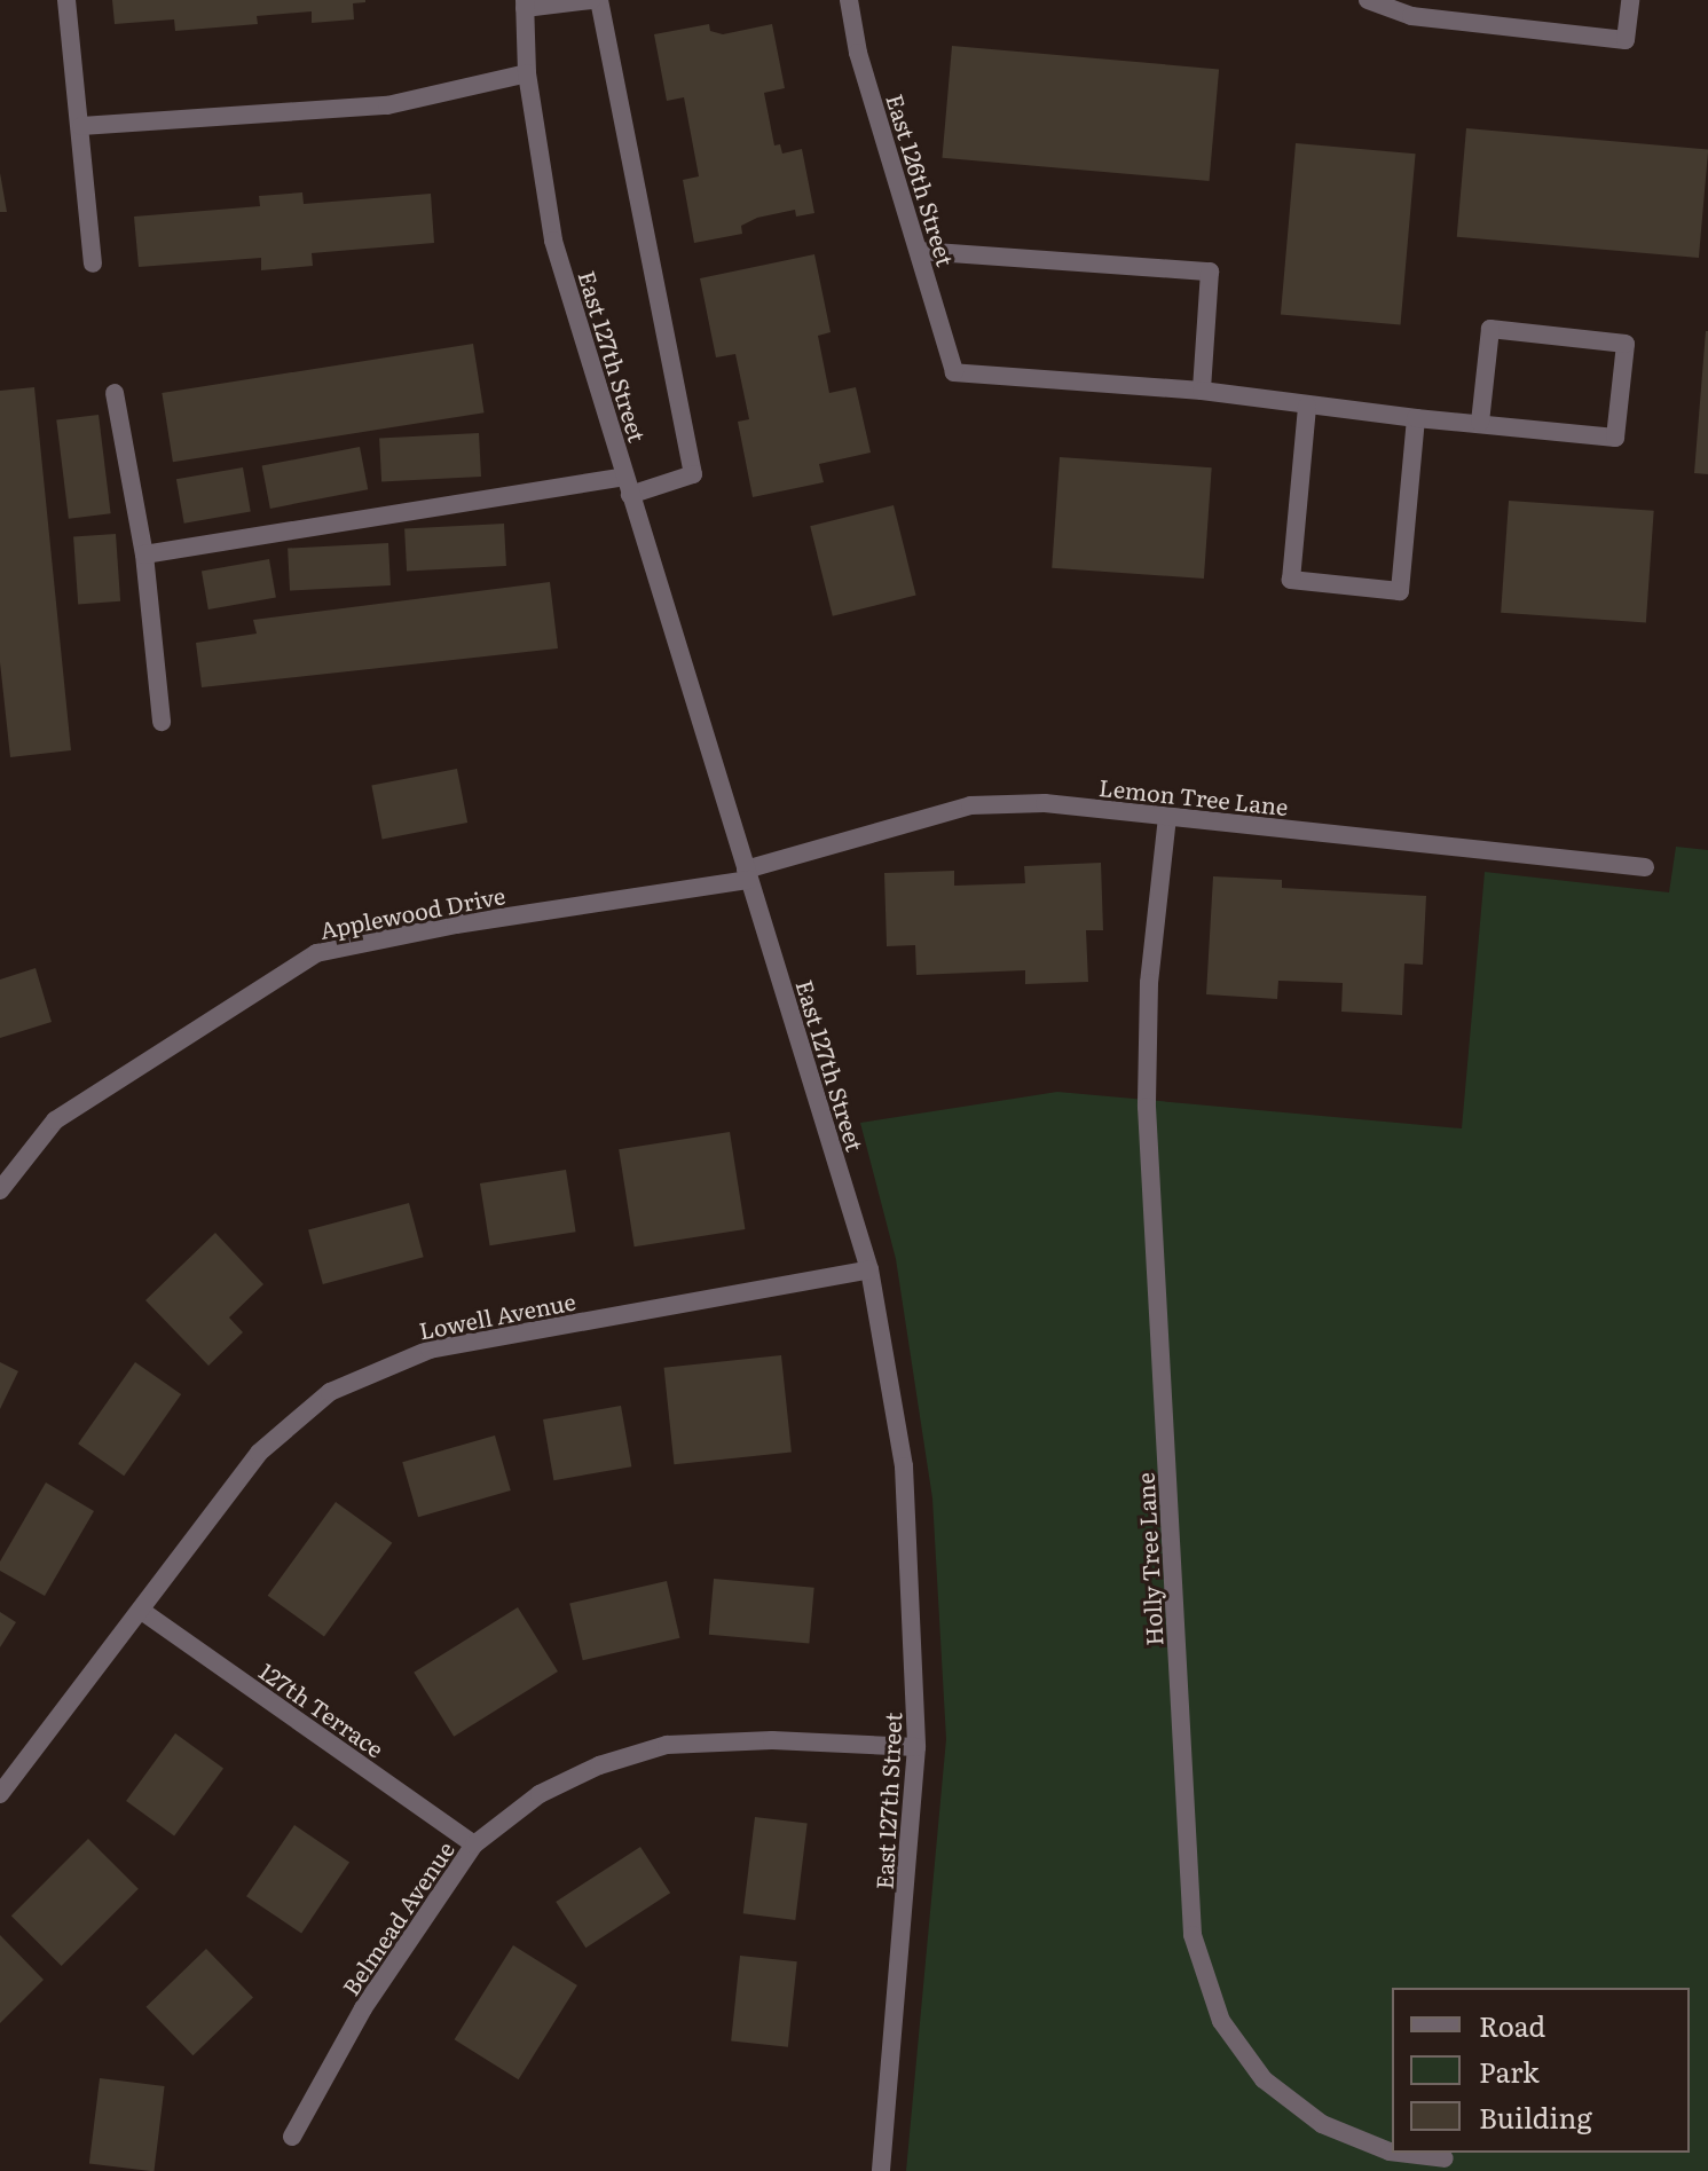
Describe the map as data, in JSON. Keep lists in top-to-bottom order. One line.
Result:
{"streets":{"street":["East 126th Street","East 127th Street","Lemon Tree Lane","Applewood Drive","Lowell Avenue","Holly Tree Lane","127th Terrace","Belmead Avenue"]},"crossings":[["East 127th Street","Lemon Tree Lane"],["East 127th Street","Applewood Drive"],["East 127th Street","Lowell Avenue"],["East 127th Street","Belmead Avenue"],["Lemon Tree Lane","Applewood Drive"],["Lemon Tree Lane","Holly Tree Lane"],["Lowell Avenue","127th Terrace"],["127th Terrace","Belmead Avenue"]],"legend":["Road","Park","Building"]}
